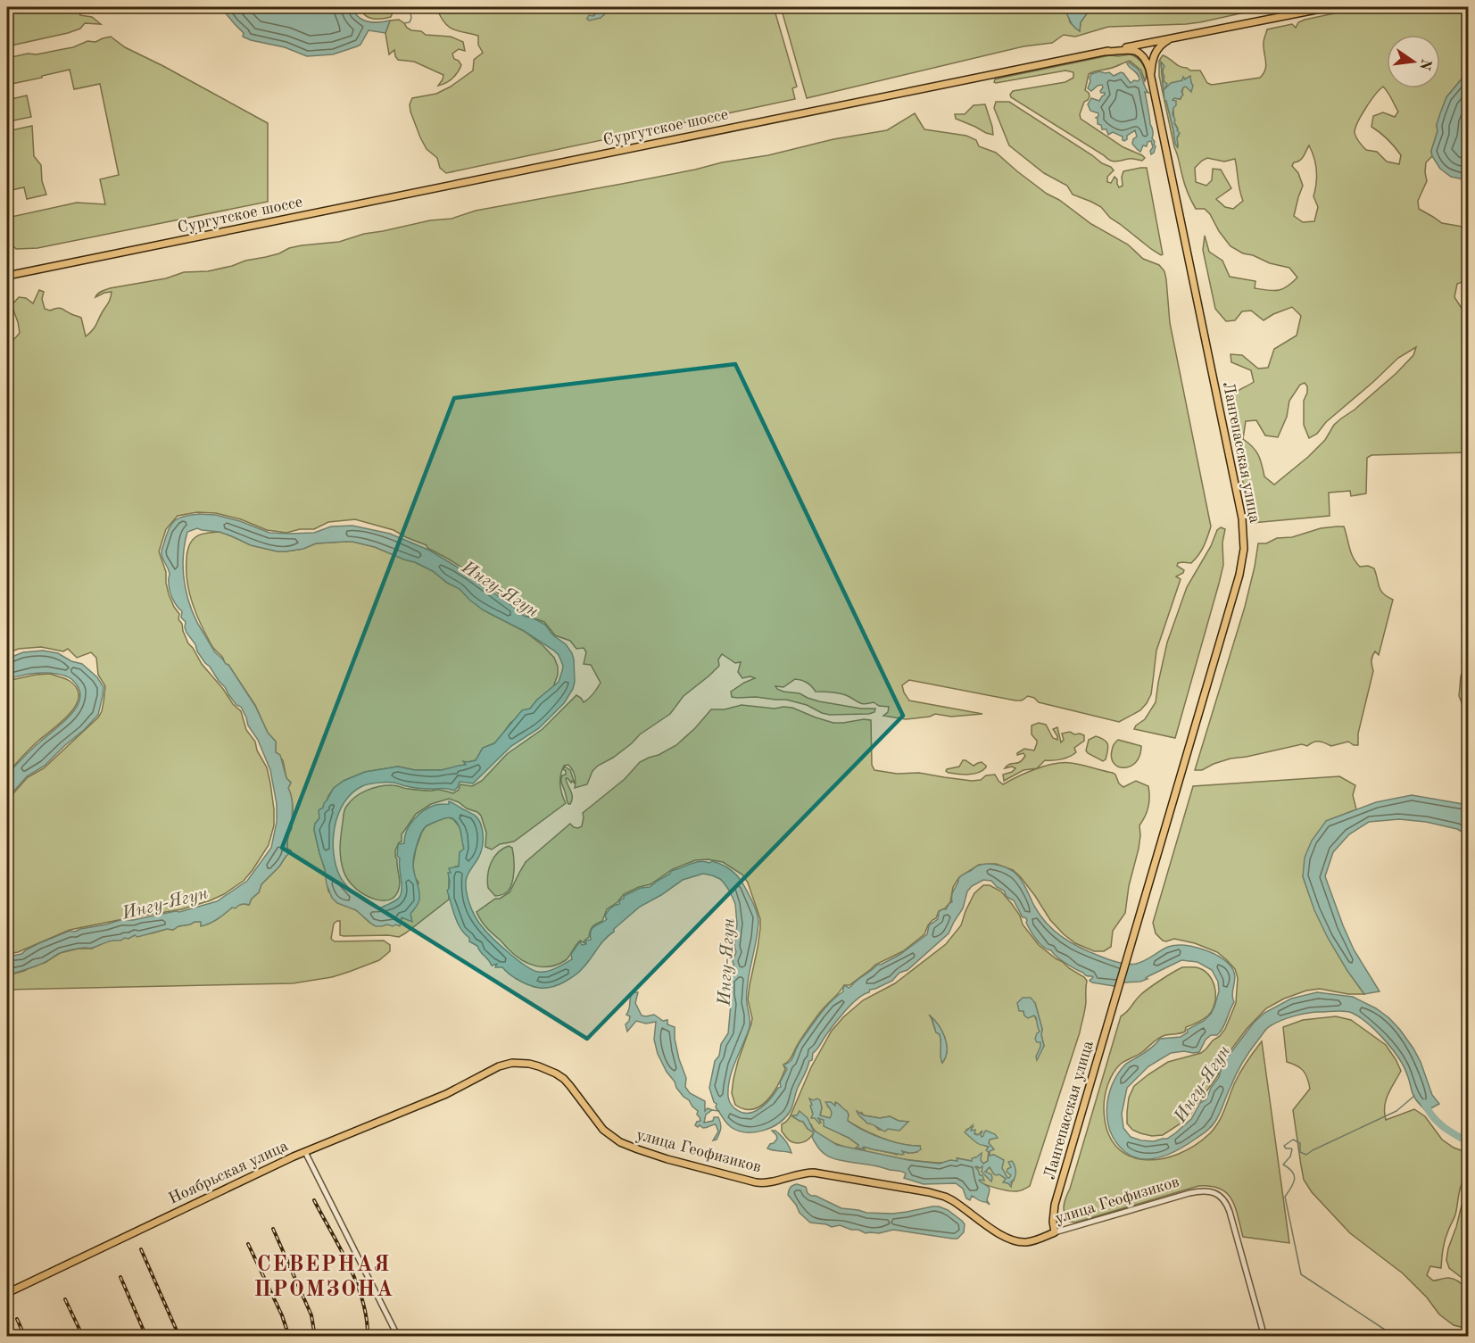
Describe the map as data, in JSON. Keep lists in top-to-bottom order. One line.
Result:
{"streets":{"main road":["Сургутское шоссе","Лангепасская улица","улица Геофизиков","Ноябрьская улица"]},"crossings":[["Лангепасская улица","улица Геофизиков"],["улица Геофизиков","Ноябрьская улица"]],"districts":["СЕВЕРНАЯ ПРОМЗОНА"],"water":["Ингу-Ягун"],"north":"right"}
